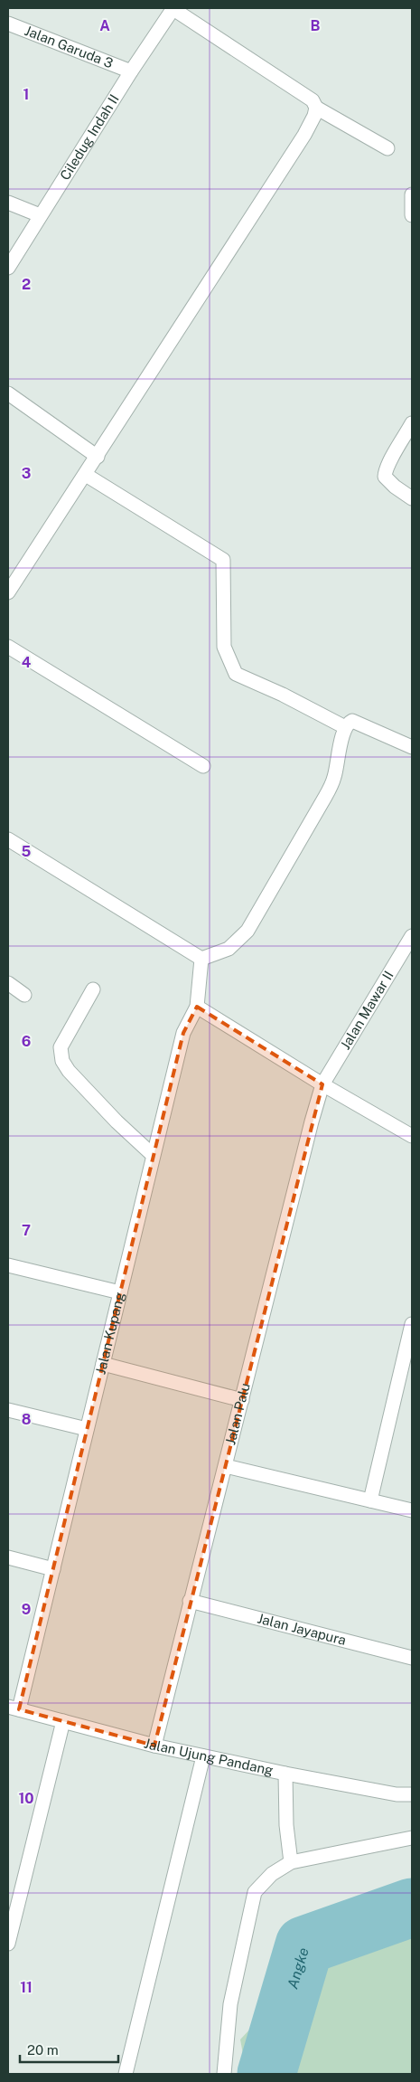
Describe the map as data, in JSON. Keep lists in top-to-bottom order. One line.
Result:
{"streets":{"street":["Jalan Garuda 3","Ciledug Indah II","Jalan Mawar II","Jalan Kupang","Jalan Palu","Jalan Jayapura","Jalan Ujung Pandang"]},"crossings":[["Jalan Garuda 3","Ciledug Indah II"],["Jalan Mawar II","Jalan Palu"],["Jalan Kupang","Jalan Ujung Pandang"],["Jalan Palu","Jalan Jayapura"],["Jalan Palu","Jalan Ujung Pandang"]],"water":["Angke"],"scale_bar":"20 m","grid":{"columns":["A","B"],"rows":["1","2","3","4","5","6","7","8","9","10","11"]}}
